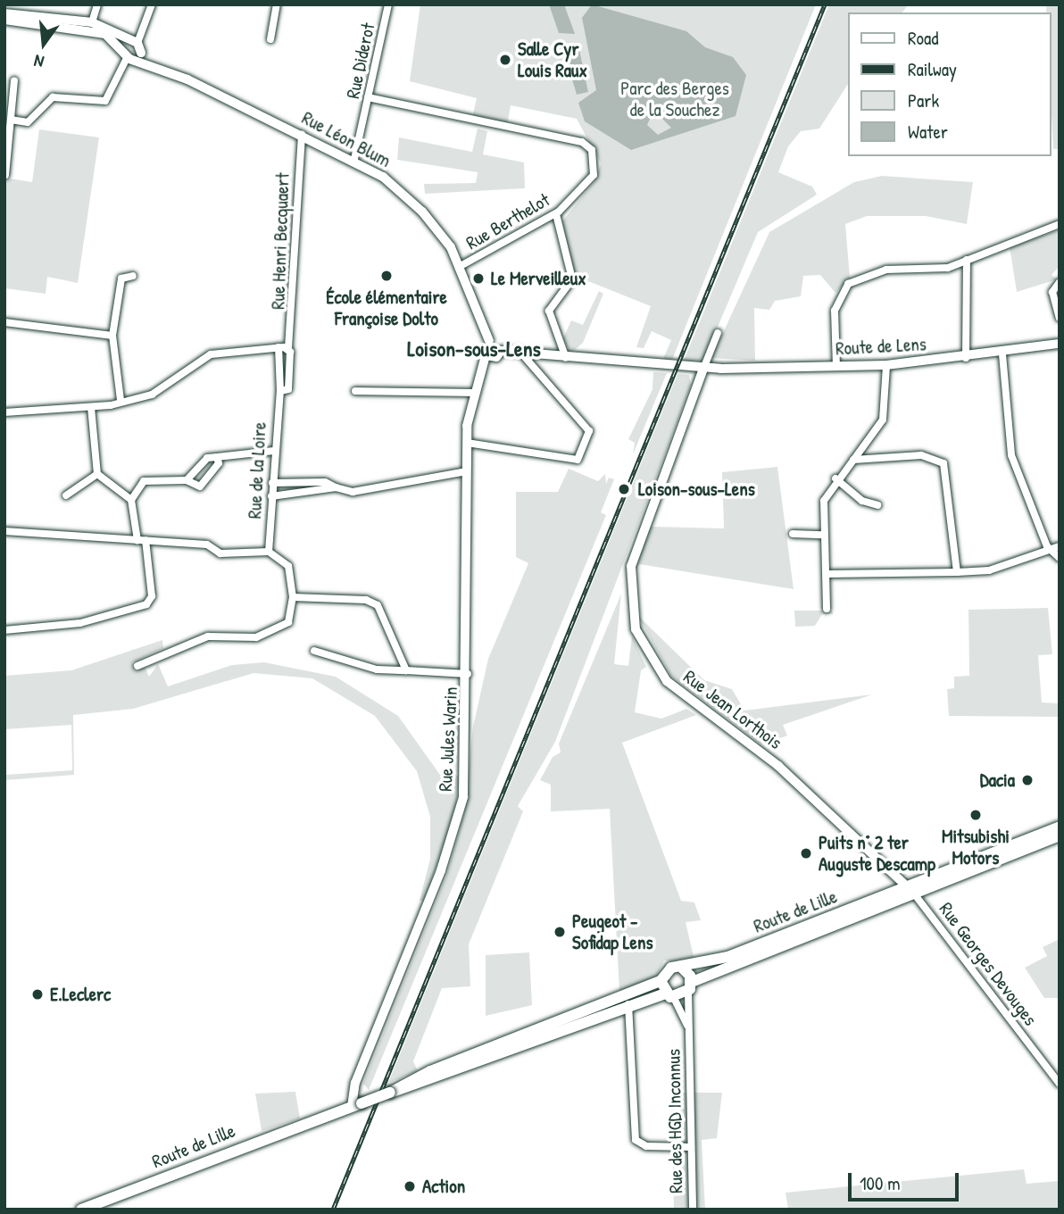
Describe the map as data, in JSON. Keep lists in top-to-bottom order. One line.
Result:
{"streets":{"main road":["Route de Lille"],"street":["Rue Diderot","Rue Léon Blum","Rue Berthelot","Rue Henri Becquaert","Route de Lens","Rue de la Loire","Rue Jean Lorthois","Rue Jules Warin","Rue Georges Devouges","Rue des HGD Inconnus"]},"crossings":[["Rue Diderot","Rue Léon Blum"],["Rue Diderot","Rue Berthelot"],["Rue Léon Blum","Rue Berthelot"],["Rue Léon Blum","Rue Henri Becquaert"],["Rue Léon Blum","Rue Jules Warin"],["Rue Henri Becquaert","Rue de la Loire"],["Route de Lens","Rue Jean Lorthois"],["Rue Jean Lorthois","Route de Lille"],["Rue Jean Lorthois","Rue Georges Devouges"],["Rue Jules Warin","Route de Lille"],["Route de Lille","Rue Georges Devouges"],["Route de Lille","Rue des HGD Inconnus"]],"districts":["Loison-sous-Lens"],"parks":["Parc des Berges de la Souchez"],"places":["Salle Cyr Louis Raux","École élémentaire Françoise Dolto","Le Merveilleux","Loison-sous-Lens","Dacia","Mitsubishi Motors","Puits n° 2 ter Auguste Descamp","Peugeot - Sofidap Lens","E.Leclerc","Action"],"legend":["Road","Railway","Park","Water"],"scale_bar":"100 m","north":"bottom"}
